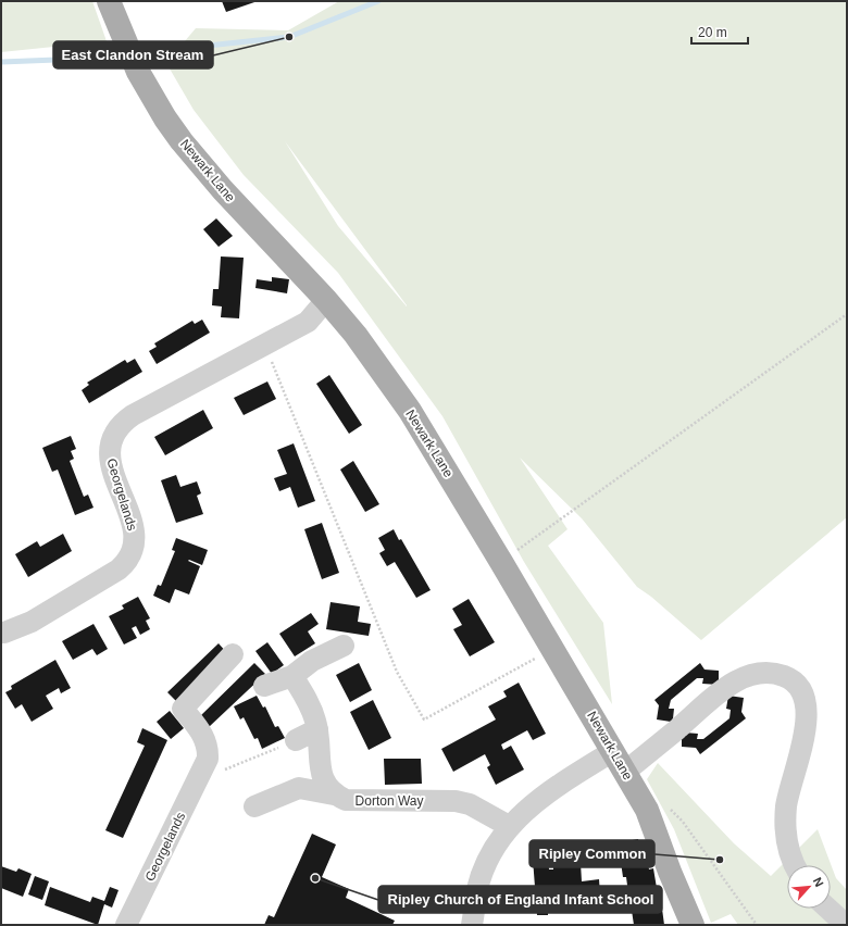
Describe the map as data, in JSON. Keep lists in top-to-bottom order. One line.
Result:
{"streets":{"main road":["Newark Lane"],"street":["Georgelands","Dorton Way"]},"crossings":[["Newark Lane","Georgelands"]],"places":["East Clandon Stream","Ripley Common","Ripley Church of England Infant School"],"scale_bar":"20 m","north":"top right"}
